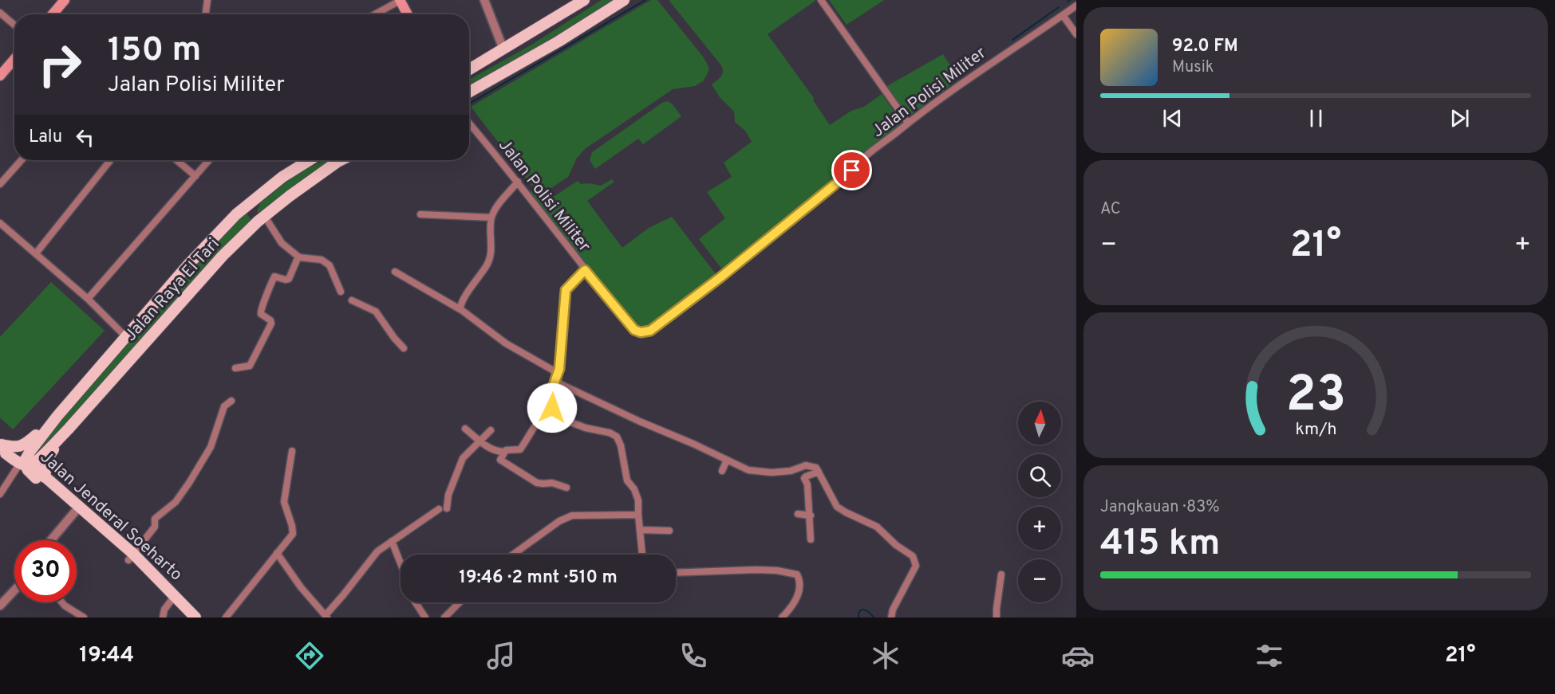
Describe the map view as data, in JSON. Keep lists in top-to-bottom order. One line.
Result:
{"streets":{"main road":["Jalan Raya El Tari","Jalan Jenderal Soeharto"],"street":["Jalan Polisi Militer"]},"crossings":[["Jalan Raya El Tari","Jalan Jenderal Soeharto"]],"north":"top","page":{"turn":["150 m","Jalan Polisi Militer"],"song":["92.0 FM","Musik"],"then":"Lalu","tile":["AC",["Jangkauan · 83%","415 km"]],"heat":["−","21°","+"],"map_buttons":["+","−"],"limit":"30","trip":"19:46 · 2 mnt · 510 m","tabs":["19:44","21°"],"gauge":["23","km/h"]}}
